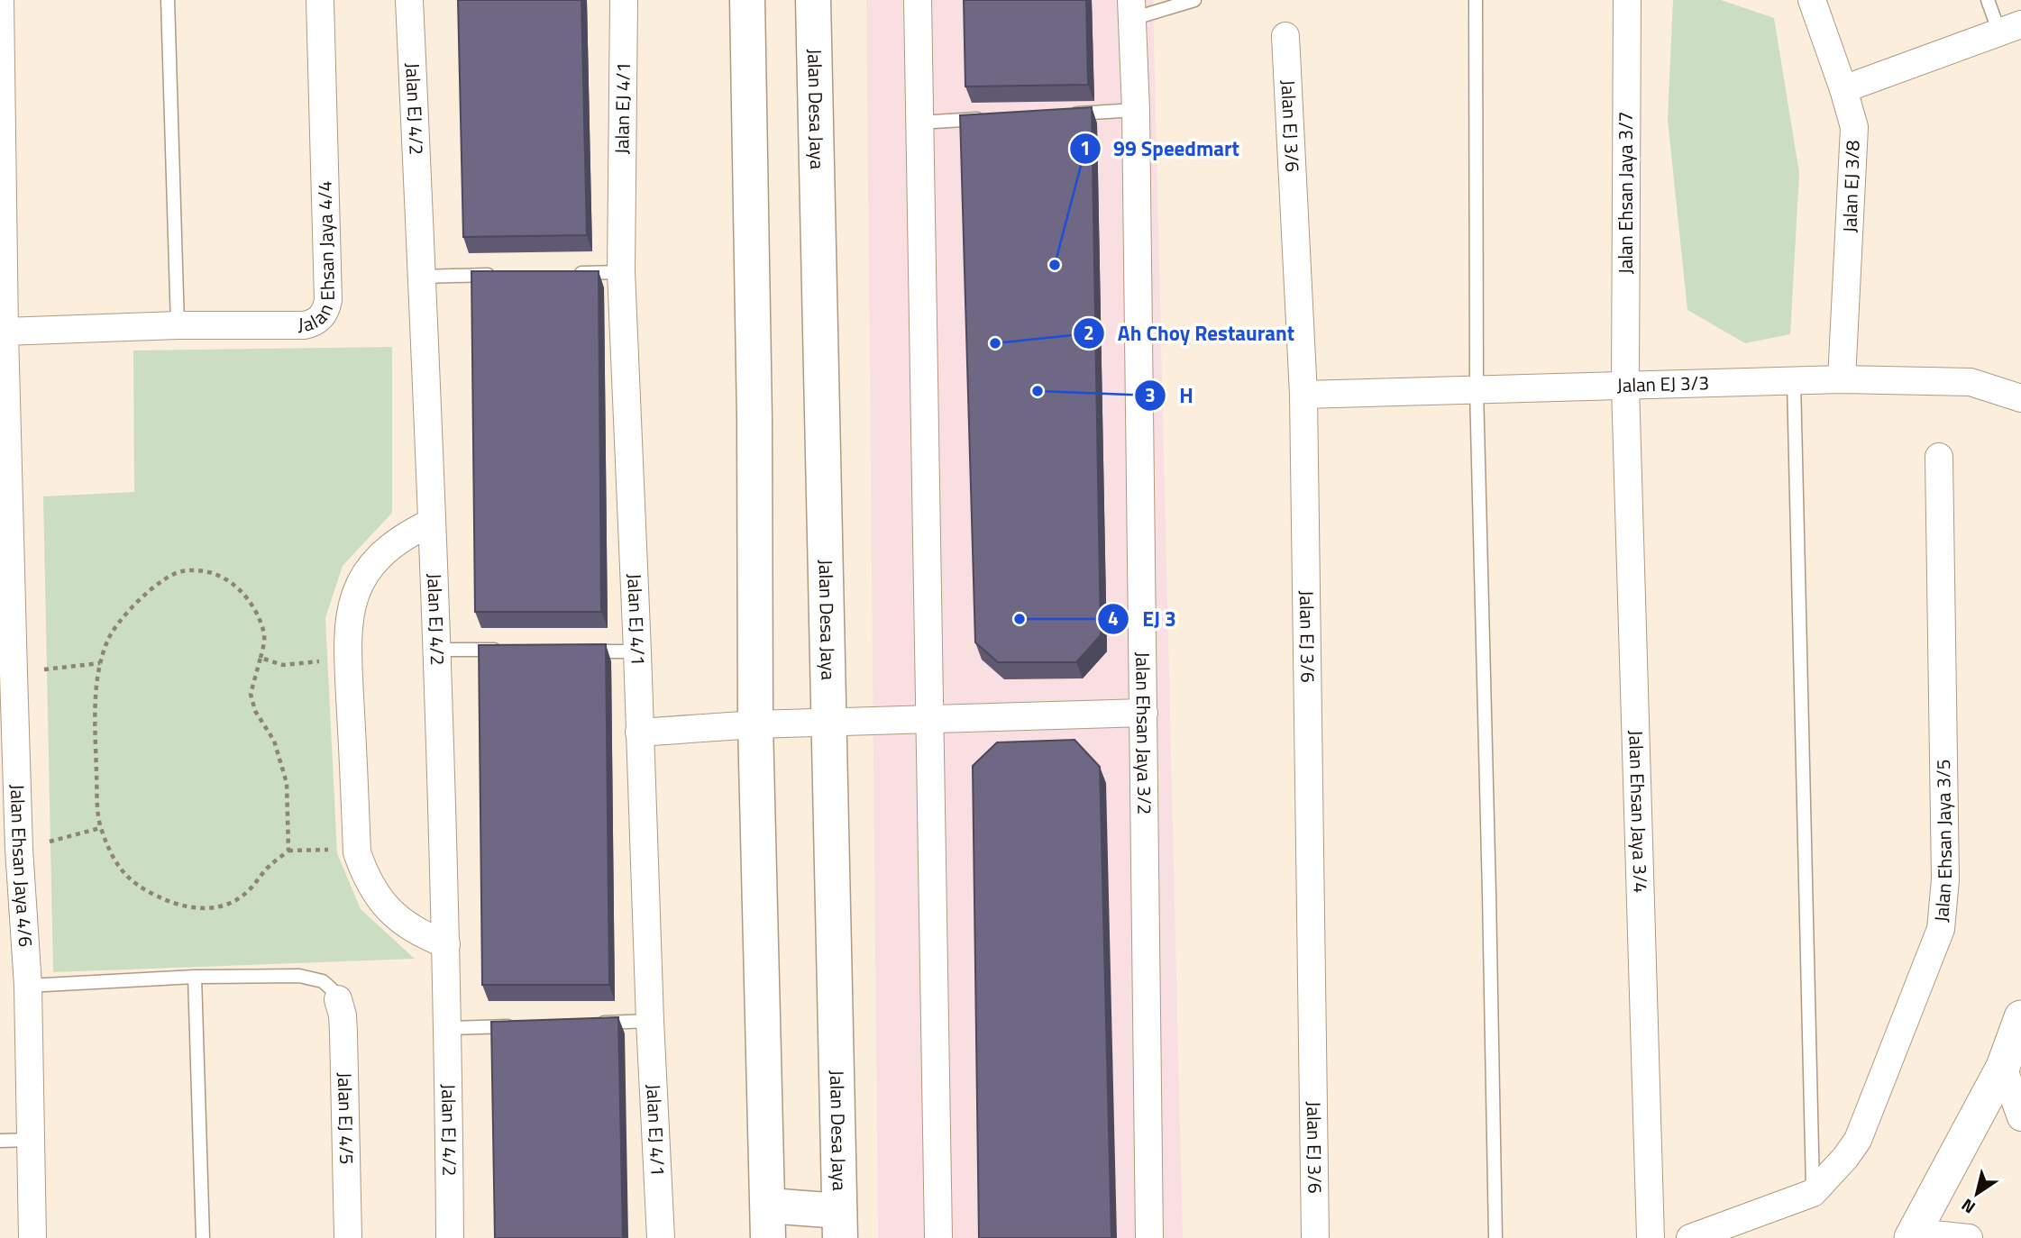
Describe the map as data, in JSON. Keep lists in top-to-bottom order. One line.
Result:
{"streets":{"main road":["Jalan Desa Jaya"],"street":["Jalan EJ 4/2","Jalan EJ 4/1","Jalan EJ 3/6","Jalan EJ 3/8","Jalan Ehsan Jaya 3/7","Jalan Ehsan Jaya 4/4","Jalan EJ 3/3","Jalan Ehsan Jaya 3/2","Jalan Ehsan Jaya 3/4","Jalan Ehsan Jaya 3/5","Jalan Ehsan Jaya 4/6","Jalan EJ 4/5"]},"crossings":[["Jalan EJ 3/6","Jalan EJ 3/3"],["Jalan EJ 3/8","Jalan EJ 3/3"],["Jalan Ehsan Jaya 3/7","Jalan EJ 3/3"],["Jalan Ehsan Jaya 3/7","Jalan Ehsan Jaya 3/4"],["Jalan Ehsan Jaya 4/4","Jalan Ehsan Jaya 4/6"],["Jalan EJ 3/3","Jalan Ehsan Jaya 3/4"]],"places":["99 Speedmart","Ah Choy Restaurant","H","EJ 3"],"north":"bottom left"}
